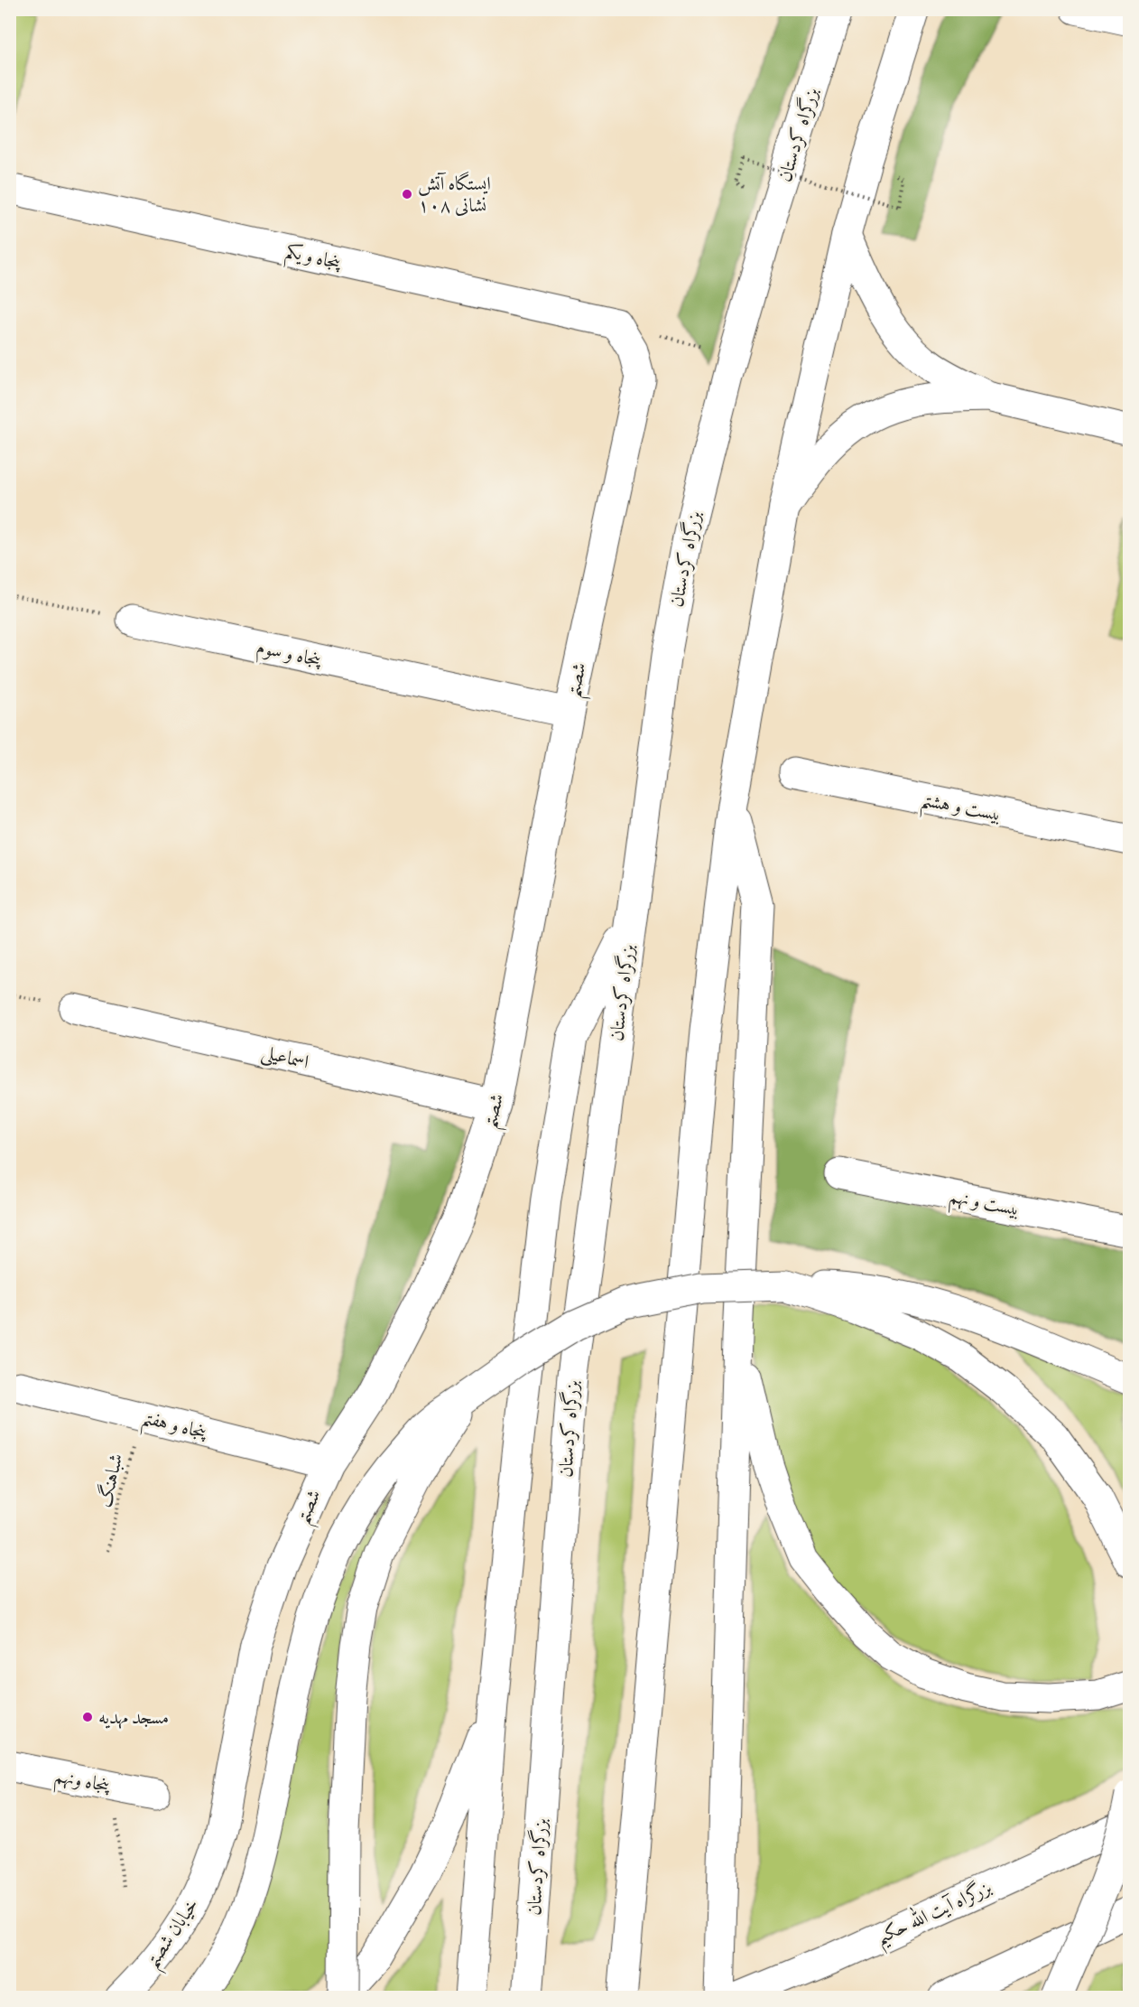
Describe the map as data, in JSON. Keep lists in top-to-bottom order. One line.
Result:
{"streets":{"main road":["بزرگراه کردستان","پنجاه و یکم","پنجاه و سوم","شصتم","بیست و هشتم","اسماعیلی","بیست و نهم","پنجاه و هفتم","پنجاه ونهم","بزرگراه آیت الله حکیم","خیابان شصتم"],"path":["شباهنگ"]},"crossings":[["پنجاه و یکم","شصتم"],["پنجاه و سوم","شصتم"],["شصتم","اسماعیلی"],["شصتم","پنجاه و هفتم"],["شصتم","خیابان شصتم"],["پنجاه و هفتم","شباهنگ"]],"places":["ایستگاه آتش نشانی ۱۰۸","مسجد مهدیه"]}
